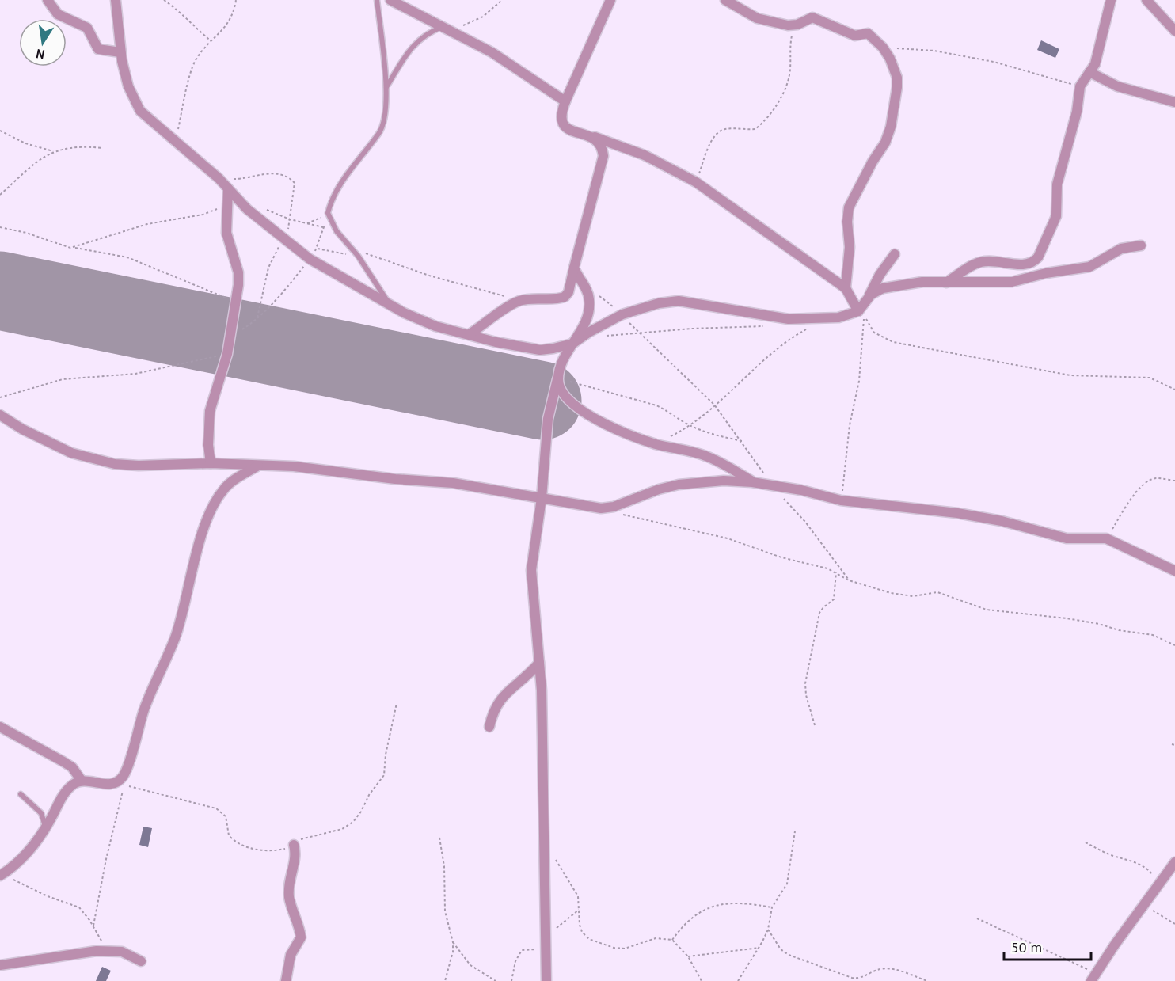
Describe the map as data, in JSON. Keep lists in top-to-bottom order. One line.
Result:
{"scale_bar":"50 m","north":"bottom"}
